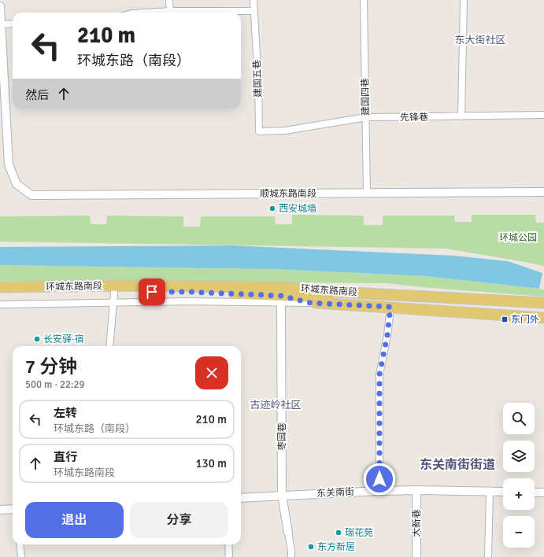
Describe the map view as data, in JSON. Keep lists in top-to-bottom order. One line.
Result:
{"streets":{"main road":["环城东路南段"],"street":["建国五巷","建国四巷","先锋巷","顺城东路南段","枣园巷","东关南街","大新巷"]},"crossings":[["建国五巷","先锋巷"],["建国四巷","先锋巷"],["建国四巷","顺城东路南段"],["环城东路南段","枣园巷"],["枣园巷","东关南街"],["东关南街","大新巷"]],"districts":["东大街社区","古迹岭社区","东关南街街道"],"parks":["环城公园"],"places":{"other":["西安城墙","长安驿·宿","瑞花苑","东方新居"],"transit":["东门外"]},"page":{"turn":["210 m","环城东路（南段）"],"then":"然后","heading":["7 分钟","500 m · 22:29"],"list":[{"name":"左转","note":"环城东路（南段）","value":"210 m"},{"name":"直行","note":"环城东路南段","value":"130 m"}],"map_buttons":["+","−"],"buttons":["退出","分享"]}}
